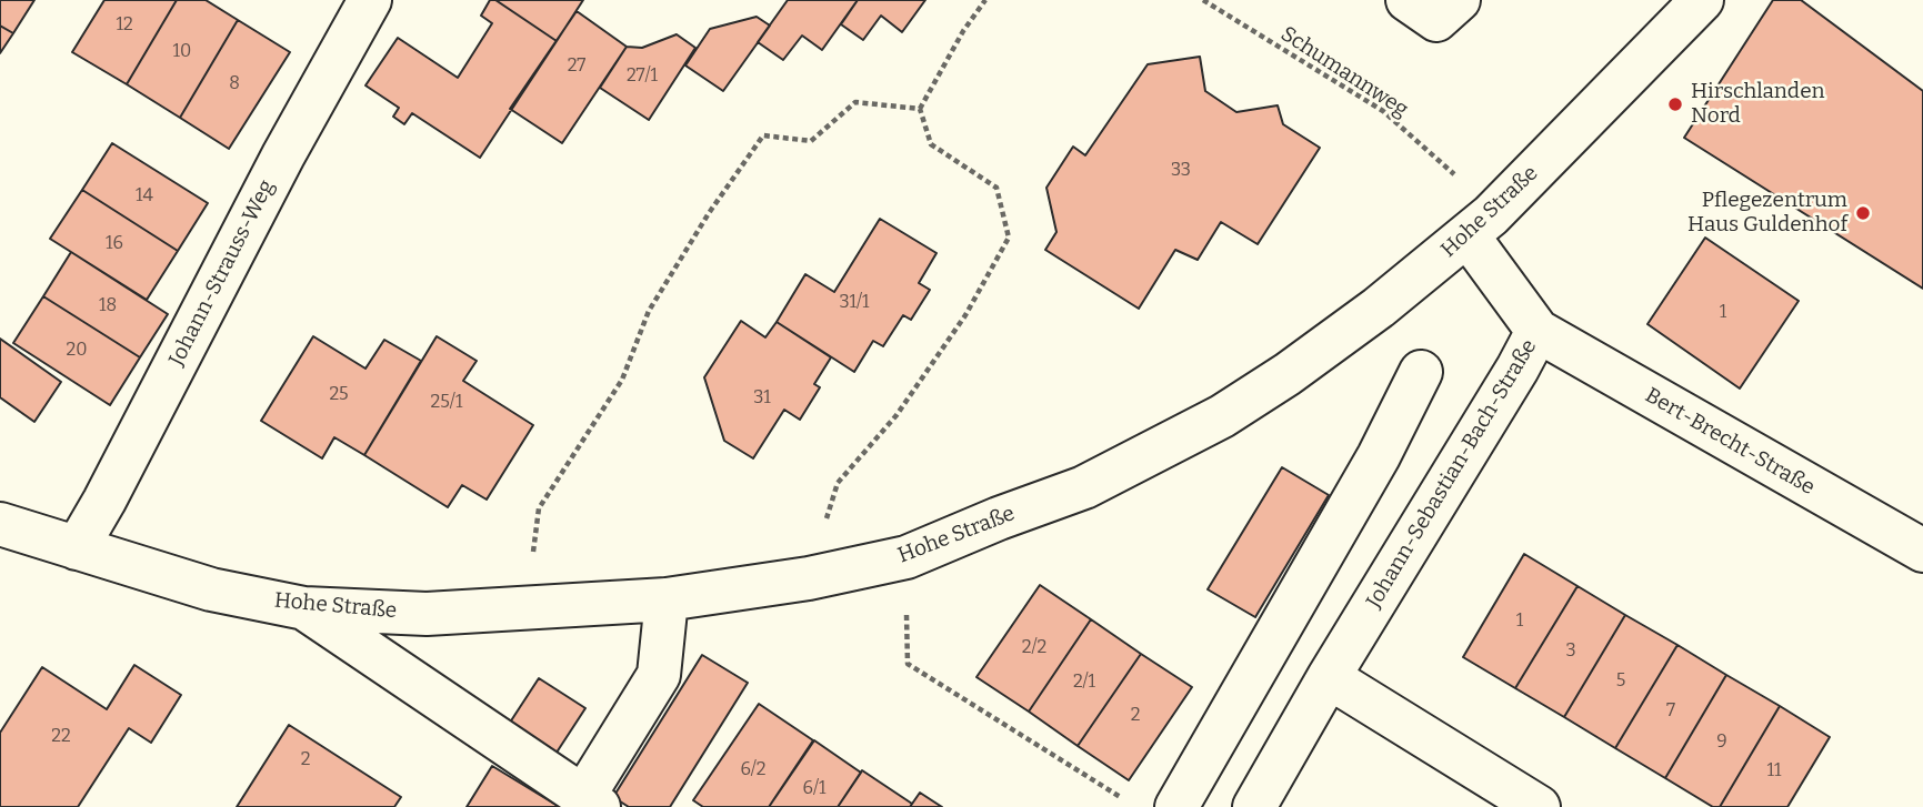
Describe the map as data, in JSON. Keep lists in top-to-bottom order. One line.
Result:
{"streets":{"street":["Hohe Straße","Johann-Strauss-Weg","Bert-Brecht-Straße","Johann-Sebastian-Bach-Straße"],"path":["Schumannweg"]},"crossings":[["Schumannweg","Hohe Straße"],["Schumannweg","Johann-Sebastian-Bach-Straße"],["Hohe Straße","Johann-Strauss-Weg"],["Hohe Straße","Johann-Sebastian-Bach-Straße"],["Bert-Brecht-Straße","Johann-Sebastian-Bach-Straße"]],"places":["Hirschlanden Nord","Pflegezentrum Haus Guldenhof"],"house_numbers":["12","10","27","27/1","8","33","14","16","31/1","18","1","20","25","31","25/1","1","2/2","3","5","2/1","7","2","22","9","2","6/2","11","6/1"]}
